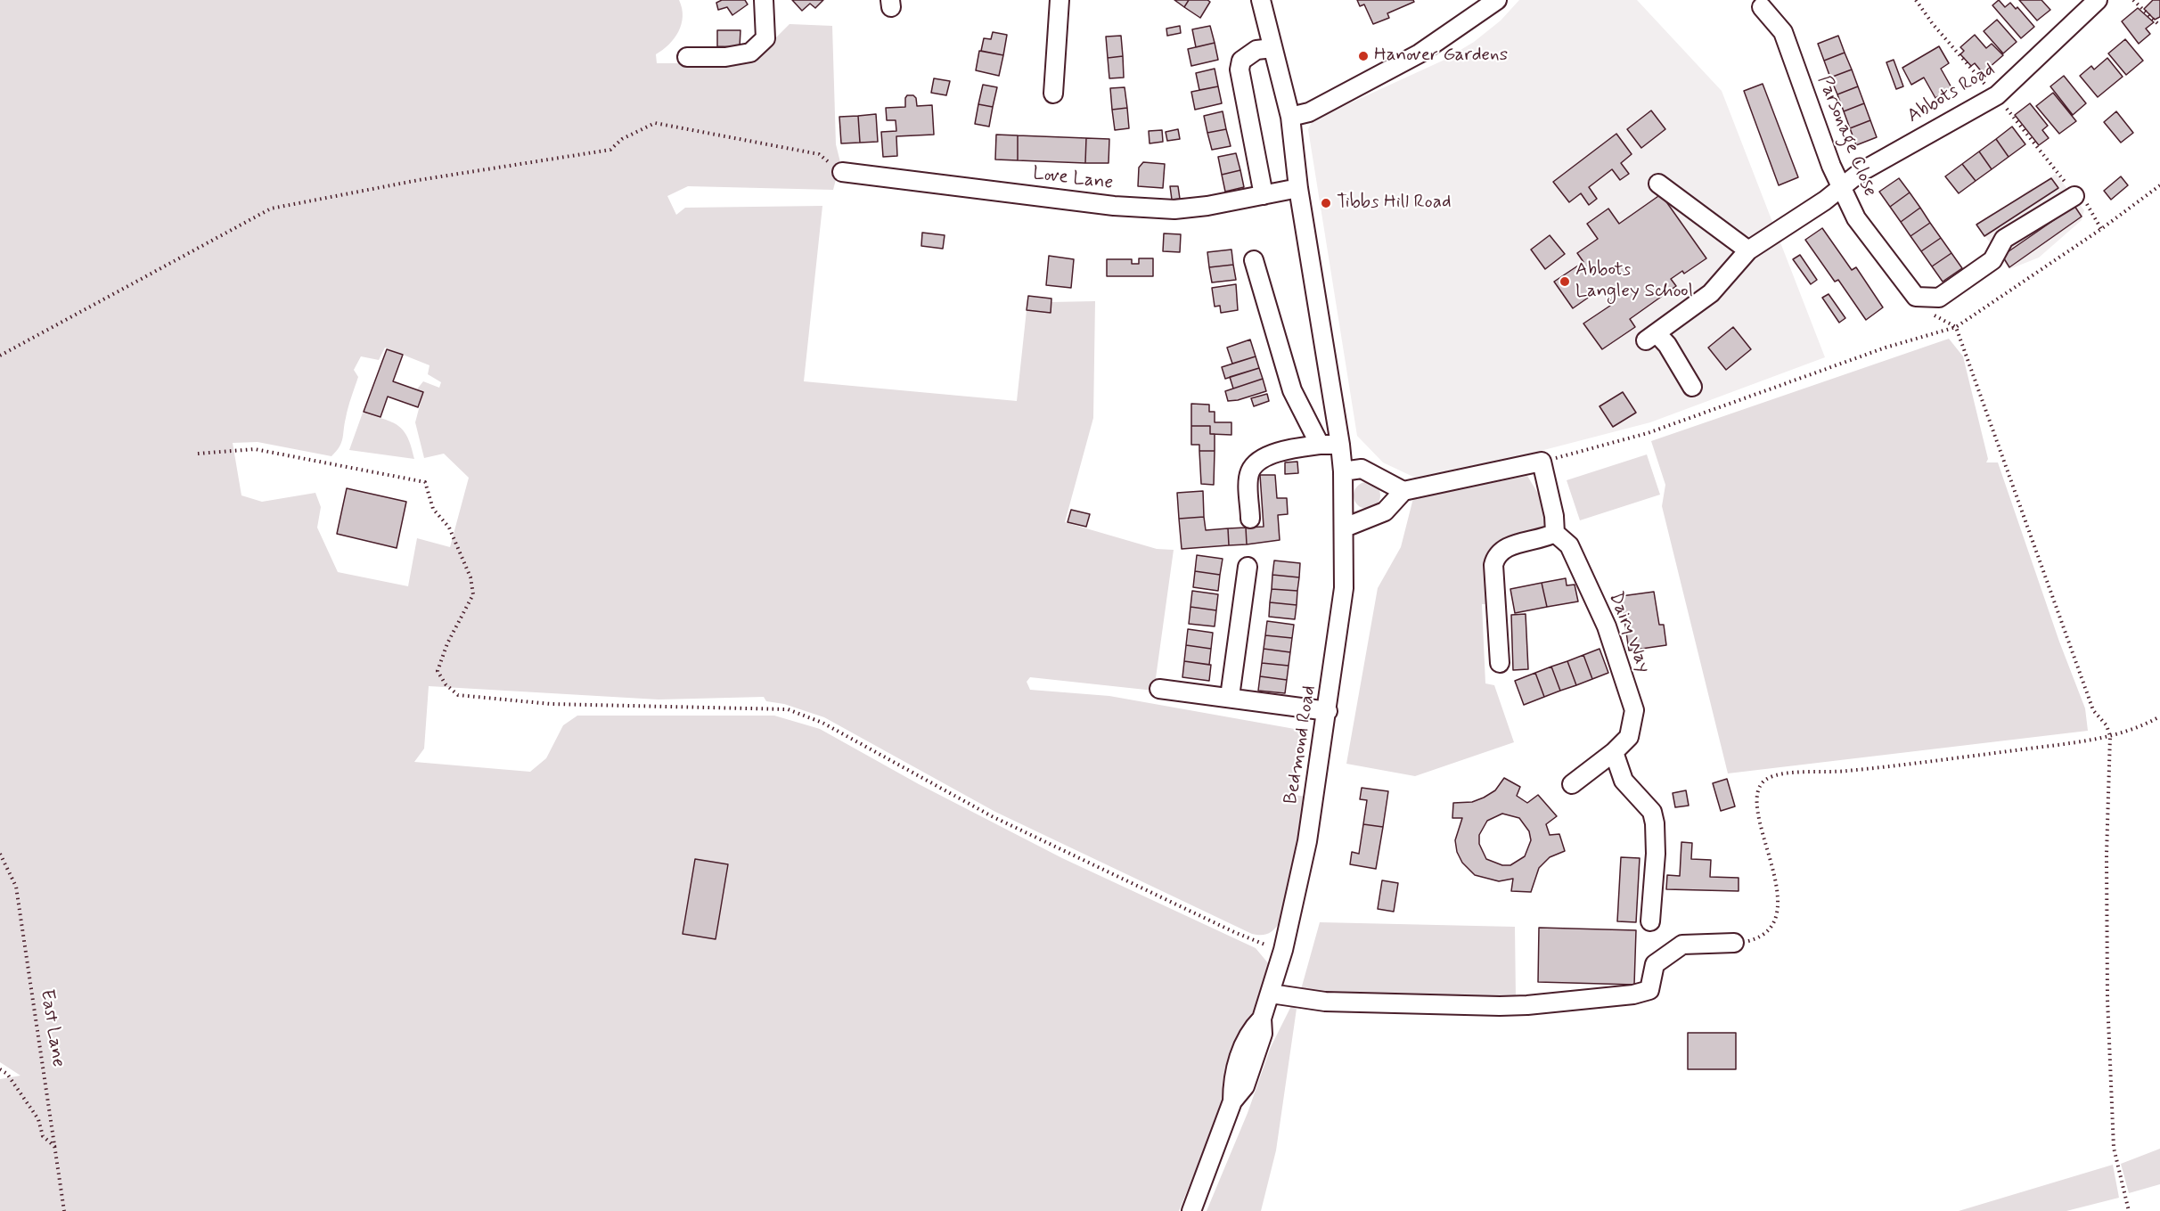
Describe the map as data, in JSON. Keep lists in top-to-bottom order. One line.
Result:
{"streets":{"street":["Abbots Road","Parsonage Close","Love Lane","Dairy Way","Bedmond Road"],"path":["East Lane"]},"crossings":[["Abbots Road","Parsonage Close"]],"places":["Hanover Gardens","Tibbs Hill Road","Abbots Langley School"]}
